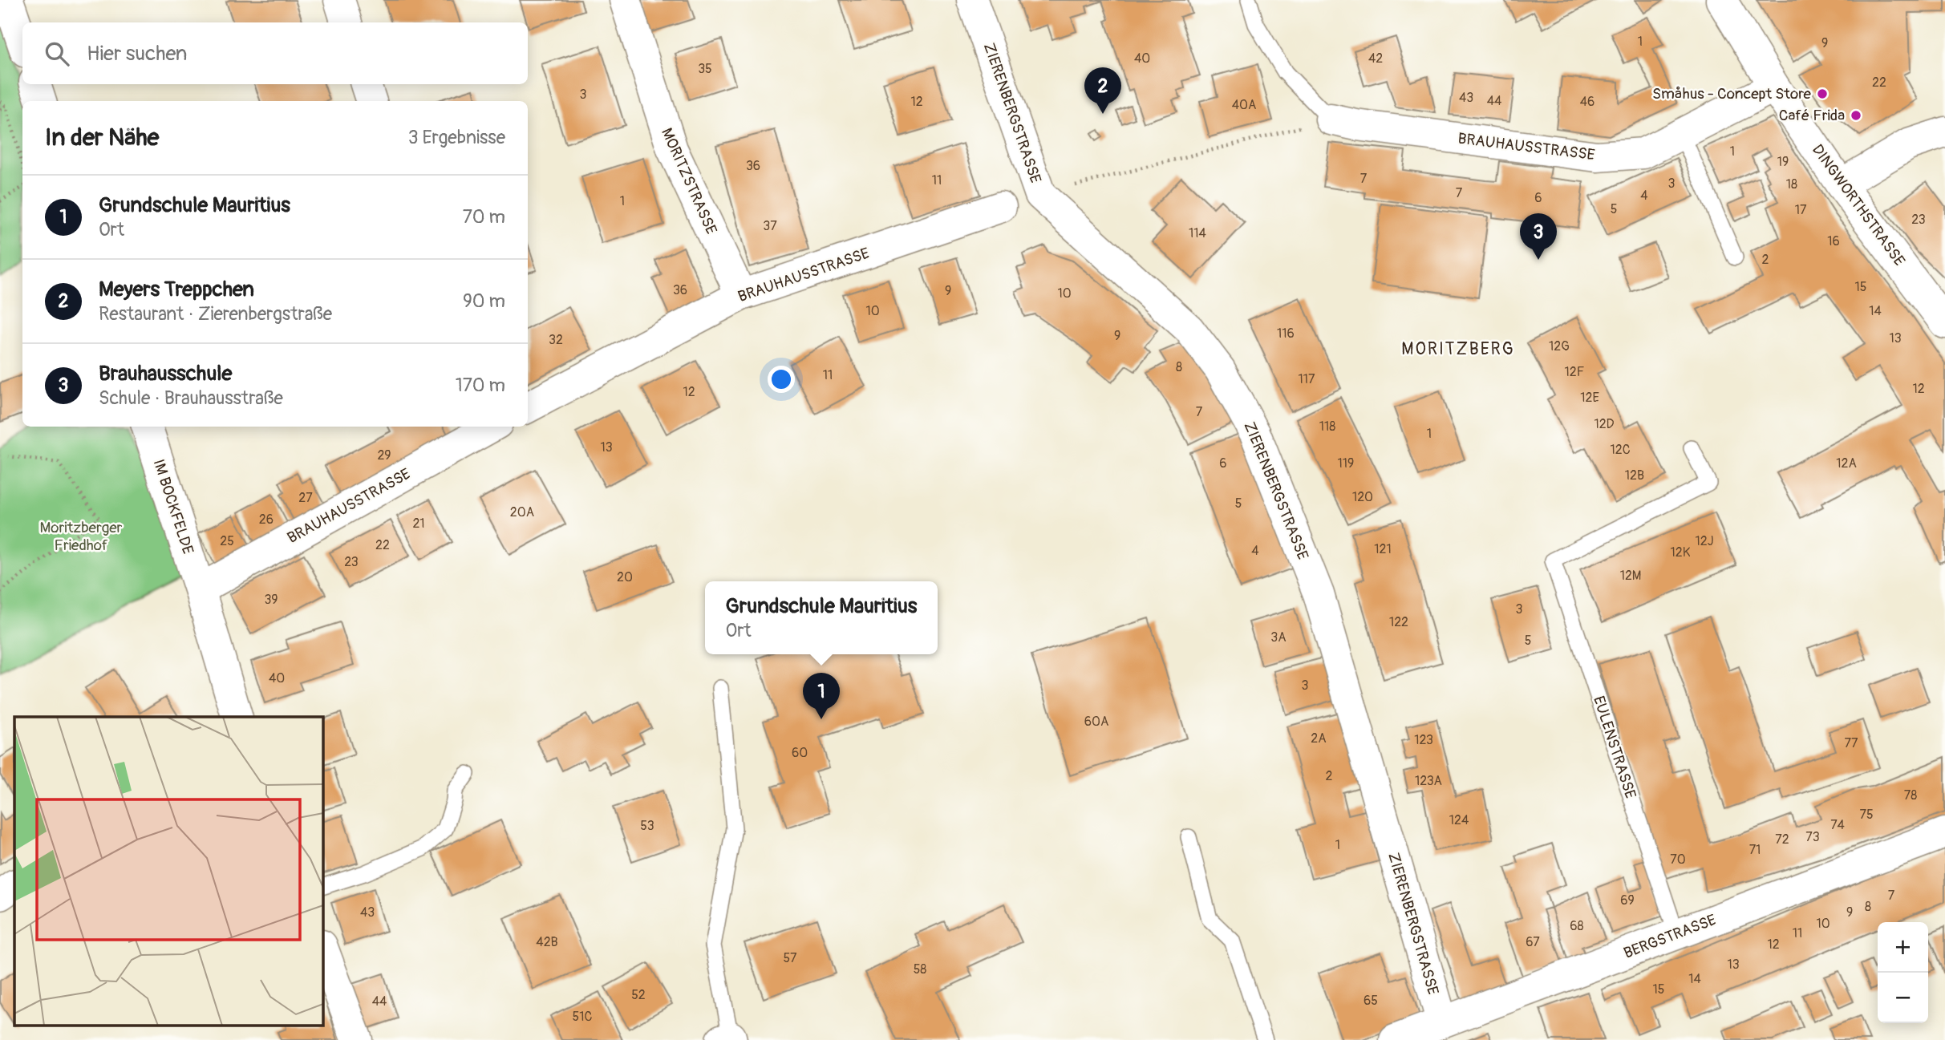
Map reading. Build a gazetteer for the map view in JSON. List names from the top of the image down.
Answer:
{
  "streets": {
    "street": [
      "ZIERENBERGSTRASSE",
      "BRAUHAUSSTRASSE",
      "MORITZSTRASSE",
      "DINGWORTHSTRASSE",
      "IM BOCKFELDE",
      "BERGSTRASSE"
    ],
    "lane": ["EULENSTRASSE"]
  },
  "crossings": [
    ["ZIERENBERGSTRASSE", "BERGSTRASSE"],
    ["BRAUHAUSSTRASSE", "MORITZSTRASSE"],
    ["BRAUHAUSSTRASSE", "DINGWORTHSTRASSE"],
    ["BRAUHAUSSTRASSE", "IM BOCKFELDE"],
    ["EULENSTRASSE", "BERGSTRASSE"]
  ],
  "districts": ["MORITZBERG"],
  "parks": ["Moritzberger Friedhof"],
  "places": ["Småhus - Concept Store", "Café Frida"],
  "house_numbers": [
    "1",
    "9",
    "40",
    "42",
    "35",
    "22",
    "3",
    "43",
    "44",
    "12",
    "46",
    "40A",
    "1",
    "19",
    "36",
    "7",
    "11",
    "3",
    "18",
    "7",
    "4",
    "6",
    "1",
    "5",
    "17",
    "23",
    "37",
    "114",
    "16",
    "2",
    "15",
    "36",
    "9",
    "10",
    "10",
    "14",
    "116",
    "9",
    "13",
    "32",
    "12G",
    "8",
    "12F",
    "11",
    "117",
    "12",
    "12",
    "12E",
    "7",
    "12D",
    "118",
    "1",
    "13",
    "12C",
    "29",
    "6",
    "119",
    "12A",
    "12B",
    "120",
    "27",
    "5",
    "20A",
    "26",
    "21",
    "25",
    "12J",
    "22",
    "121",
    "4",
    "12K",
    "23",
    "12M",
    "20",
    "39",
    "3",
    "122",
    "3A",
    "5",
    "40",
    "3",
    "60A",
    "2A",
    "123",
    "77",
    "60",
    "2",
    "123A",
    "78",
    "75",
    "124",
    "74",
    "53",
    "73",
    "72",
    "1",
    "71",
    "70",
    "7",
    "69",
    "8",
    "43",
    "9",
    "10",
    "68",
    "11",
    "42B",
    "67",
    "12",
    "57",
    "13",
    "58",
    "14",
    "15",
    "52",
    "65",
    "44",
    "51C"
  ],
  "page": {
    "search": "Hier suchen",
    "pins": ["2", "3", "1"],
    "heading": ["In der Nähe", "3 Ergebnisse"],
    "list": [
      {
        "mark": "1",
        "name": "Grundschule Mauritius",
        "note": "Ort",
        "value": "70 m"
      },
      {
        "mark": "2",
        "name": "Meyers Treppchen",
        "note": "Restaurant · Zierenbergstraße",
        "value": "90 m"
      },
      {
        "mark": "3",
        "name": "Brauhausschule",
        "note": "Schule · Brauhausstraße",
        "value": "170 m"
      }
    ],
    "popup": ["Grundschule Mauritius", "Ort"],
    "map_buttons": ["+", "−"]
  }
}
